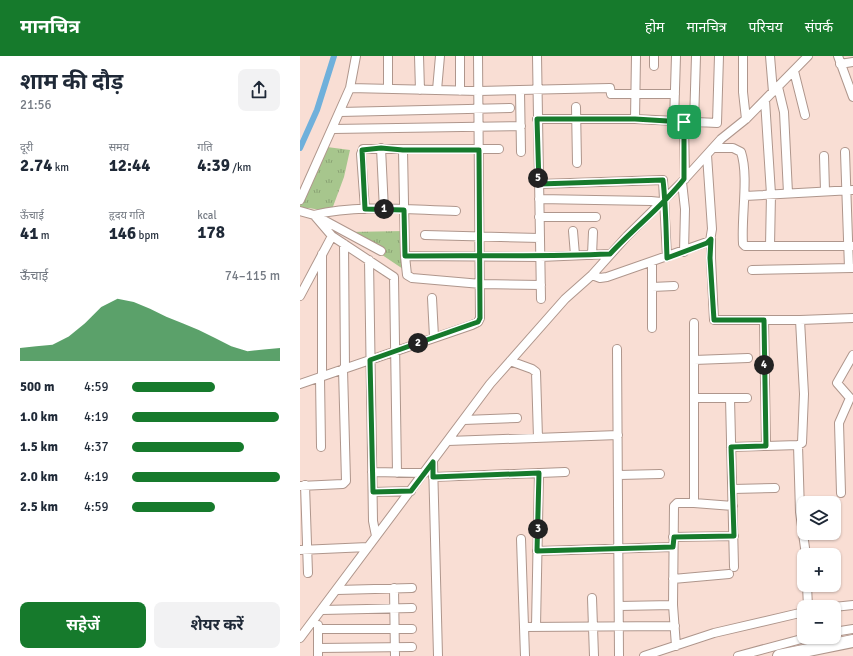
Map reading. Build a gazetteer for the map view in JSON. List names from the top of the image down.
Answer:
{
  "page": {
    "header": "मानचित्र",
    "nav": [
      "होम",
      "मानचित्र",
      "परिचय",
      "संपर्क"
    ],
    "heading": ["शाम की दौड़", "21:56"],
    "stats": [
      ["दूरी", "2.74 km"],
      ["समय", "12:44"],
      ["गति", "4:39 /km"],
      ["ऊँचाई", "41 m"],
      ["हृदय गति", "146 bpm"],
      ["kcal", "178"]
    ],
    "pins": [
      "5",
      "1",
      "2",
      "4",
      "3"
    ],
    "chart": ["ऊँचाई", "74–115 m"],
    "list": [
      {
        "name": "500 m",
        "note": "4:59"
      },
      {
        "name": "1.0 km",
        "note": "4:19"
      },
      {
        "name": "1.5 km",
        "note": "4:37"
      },
      {
        "name": "2.0 km",
        "note": "4:19"
      },
      {
        "name": "2.5 km",
        "note": "4:59"
      }
    ],
    "map_buttons": ["+", "−"],
    "buttons": ["सहेजें", "शेयर करें"]
  }
}
